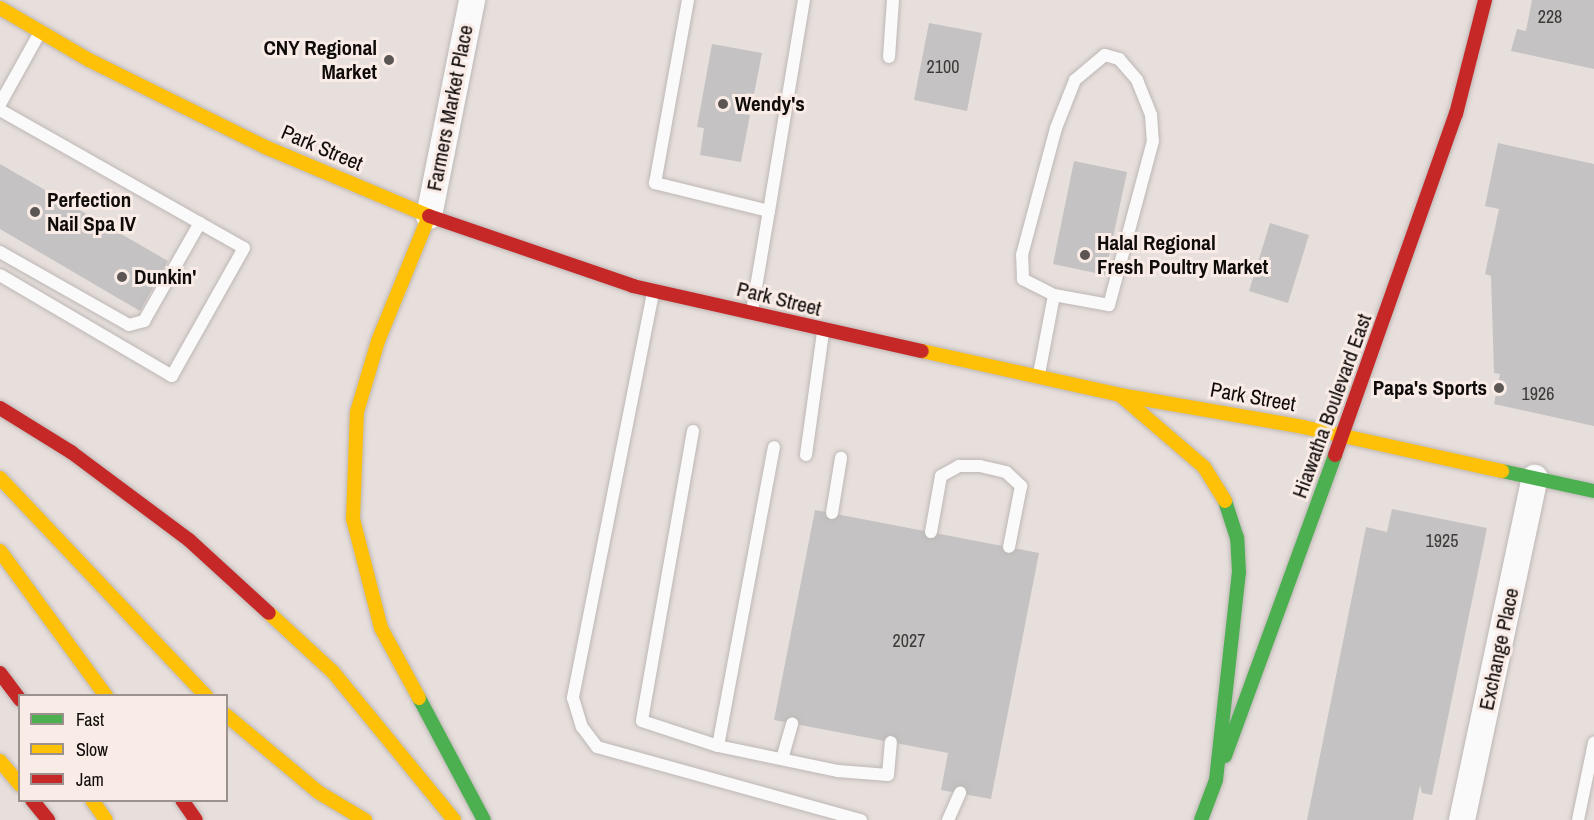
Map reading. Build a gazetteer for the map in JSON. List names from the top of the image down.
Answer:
{
  "streets": {
    "main road": ["Park Street", "Hiawatha Boulevard East"],
    "street": ["Farmers Market Place", "Exchange Place"]
  },
  "crossings": [
    ["Farmers Market Place", "Park Street"],
    ["Park Street", "Hiawatha Boulevard East"],
    ["Park Street", "Exchange Place"]
  ],
  "places": [
    "CNY Regional Market",
    "Wendy's",
    "Perfection Nail Spa IV",
    "Halal Regional Fresh Poultry Market",
    "Dunkin'",
    "Papa's Sports"
  ],
  "house_numbers": [
    "228",
    "2100",
    "1926",
    "1925",
    "2027"
  ],
  "legend": ["Fast", "Slow", "Jam"]
}
